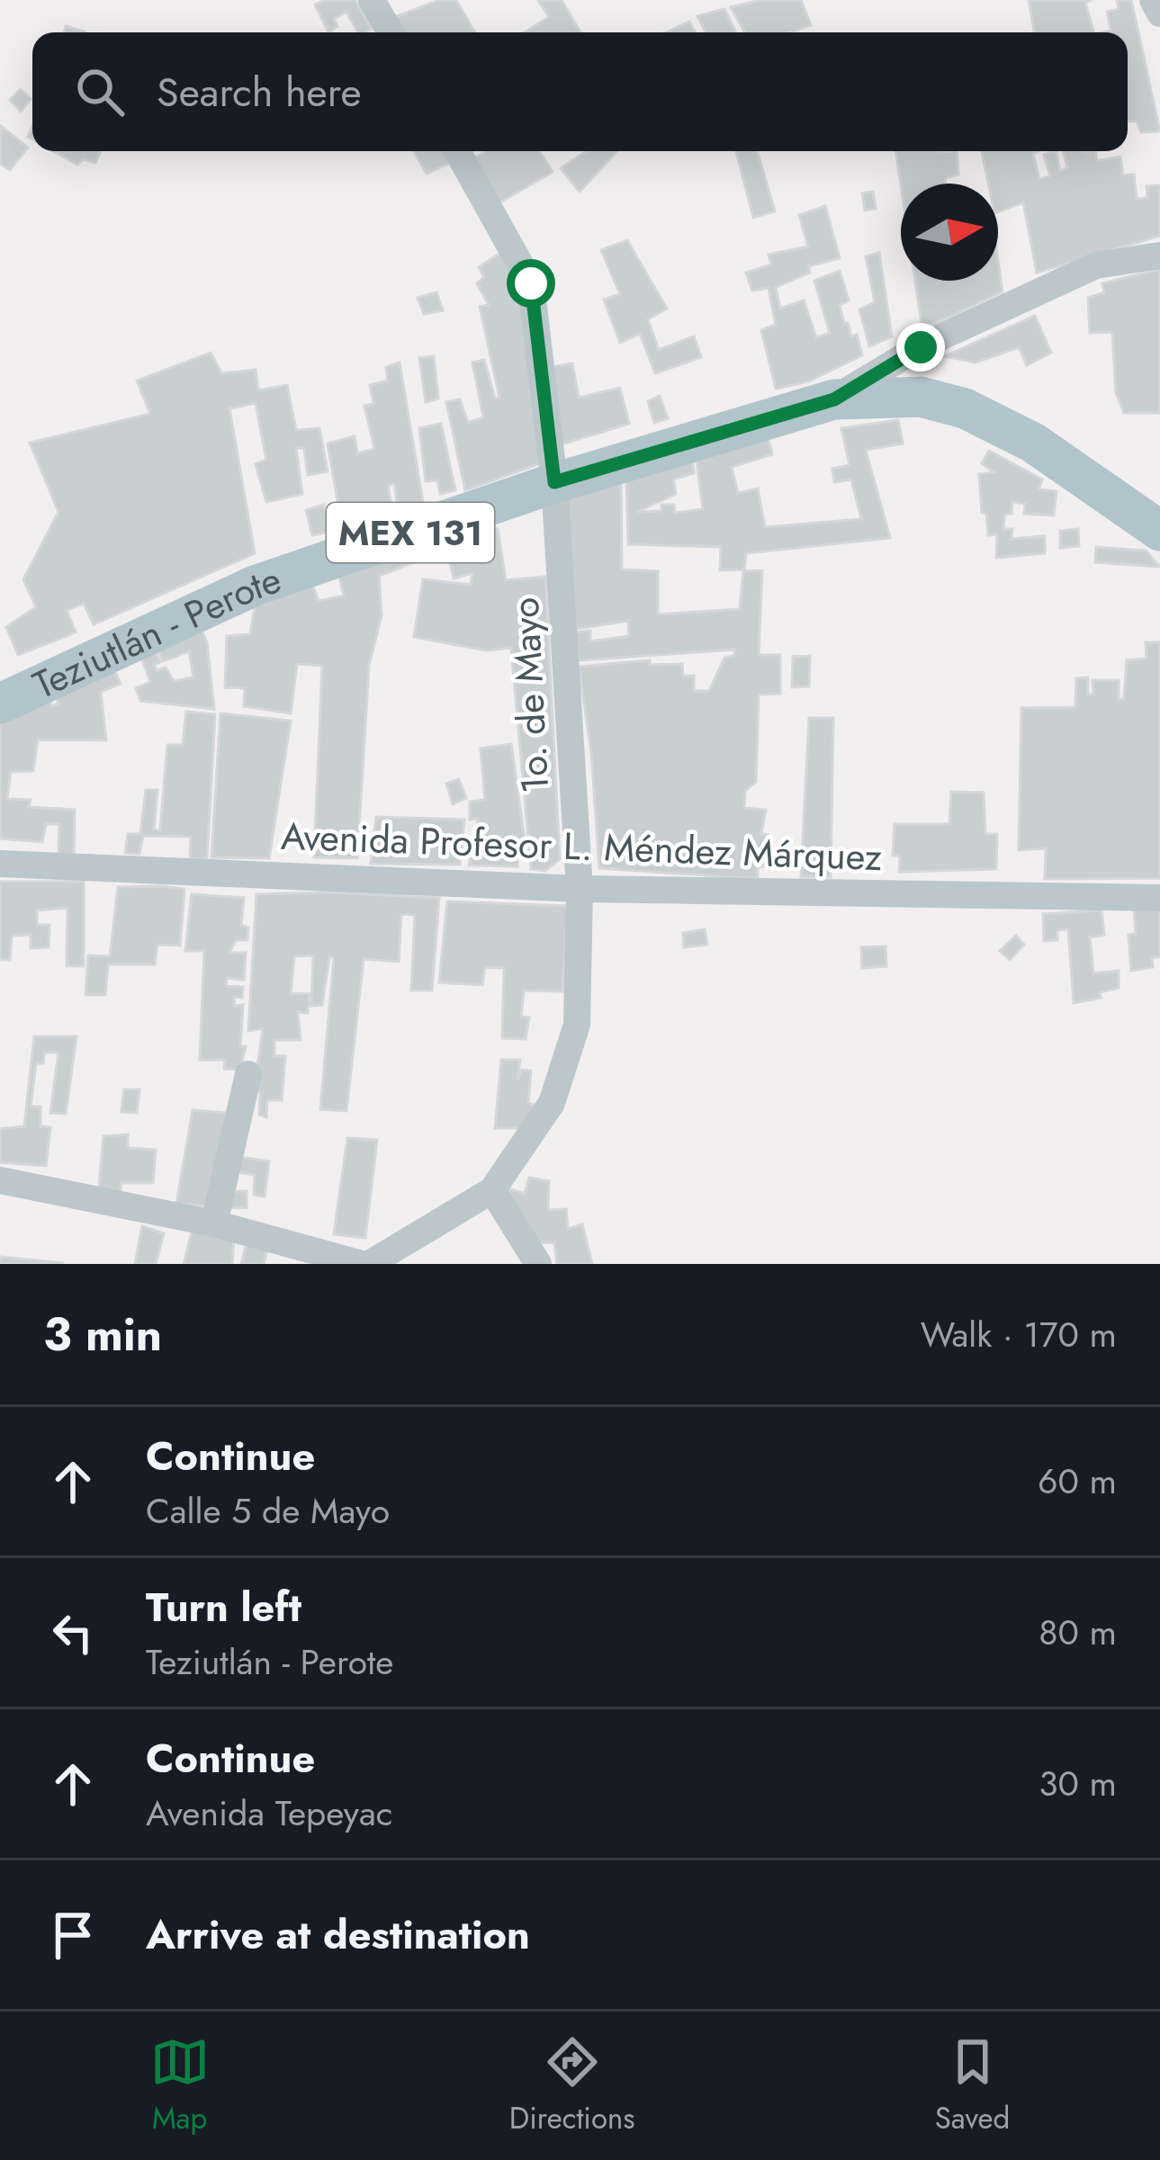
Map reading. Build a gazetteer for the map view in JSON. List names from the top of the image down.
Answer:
{
  "streets": {
    "main road": ["MEX 131", "Teziutlán - Perote"],
    "street": ["1o. de Mayo", "Avenida Profesor L. Méndez Márquez"]
  },
  "crossings": [
    ["Teziutlán - Perote", "1o. de Mayo"],
    ["1o. de Mayo", "Avenida Profesor L. Méndez Márquez"]
  ],
  "north": "right",
  "page": {
    "search": "Search here",
    "heading": ["3 min", "Walk · 170 m"],
    "list": [
      ["Continue", "Calle 5 de Mayo", "60 m"],
      ["Turn left", "Teziutlán - Perote", "80 m"],
      ["Continue", "Avenida Tepeyac", "30 m"],
      "Arrive at destination"
    ],
    "nav": ["Map", "Directions", "Saved"]
  }
}
